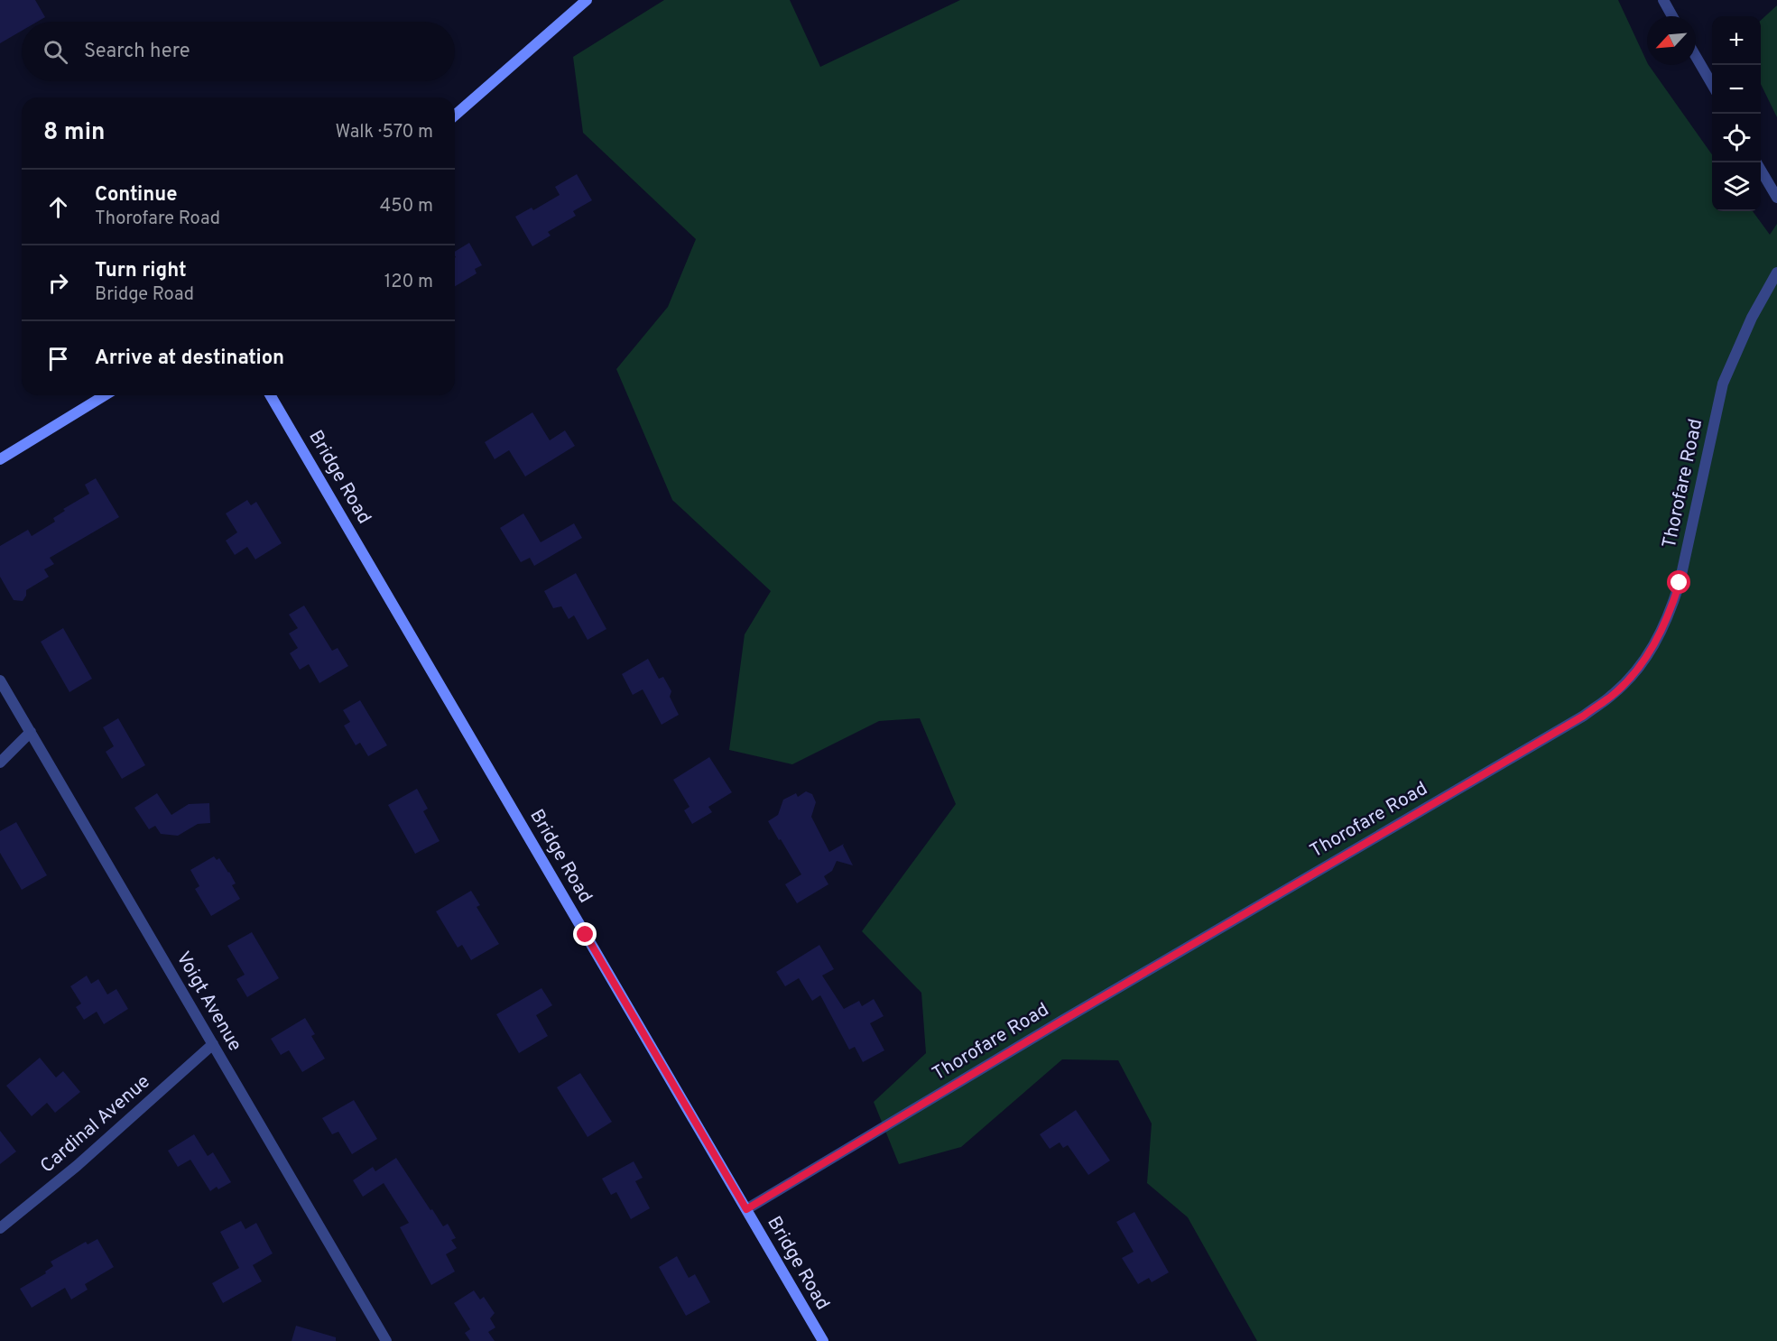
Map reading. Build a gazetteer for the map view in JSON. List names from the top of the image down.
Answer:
{
  "streets": {
    "main road": ["Bridge Road"],
    "street": ["Thorofare Road", "Voigt Avenue", "Cardinal Avenue"]
  },
  "crossings": [
    ["Bridge Road", "Thorofare Road"],
    ["Voigt Avenue", "Cardinal Avenue"]
  ],
  "north": "bottom left",
  "page": {
    "map_buttons": ["+", "−"],
    "search": "Search here",
    "heading": ["8 min", "Walk · 570 m"],
    "list": [
      ["Continue", "Thorofare Road", "450 m"],
      ["Turn right", "Bridge Road", "120 m"],
      "Arrive at destination"
    ]
  }
}
